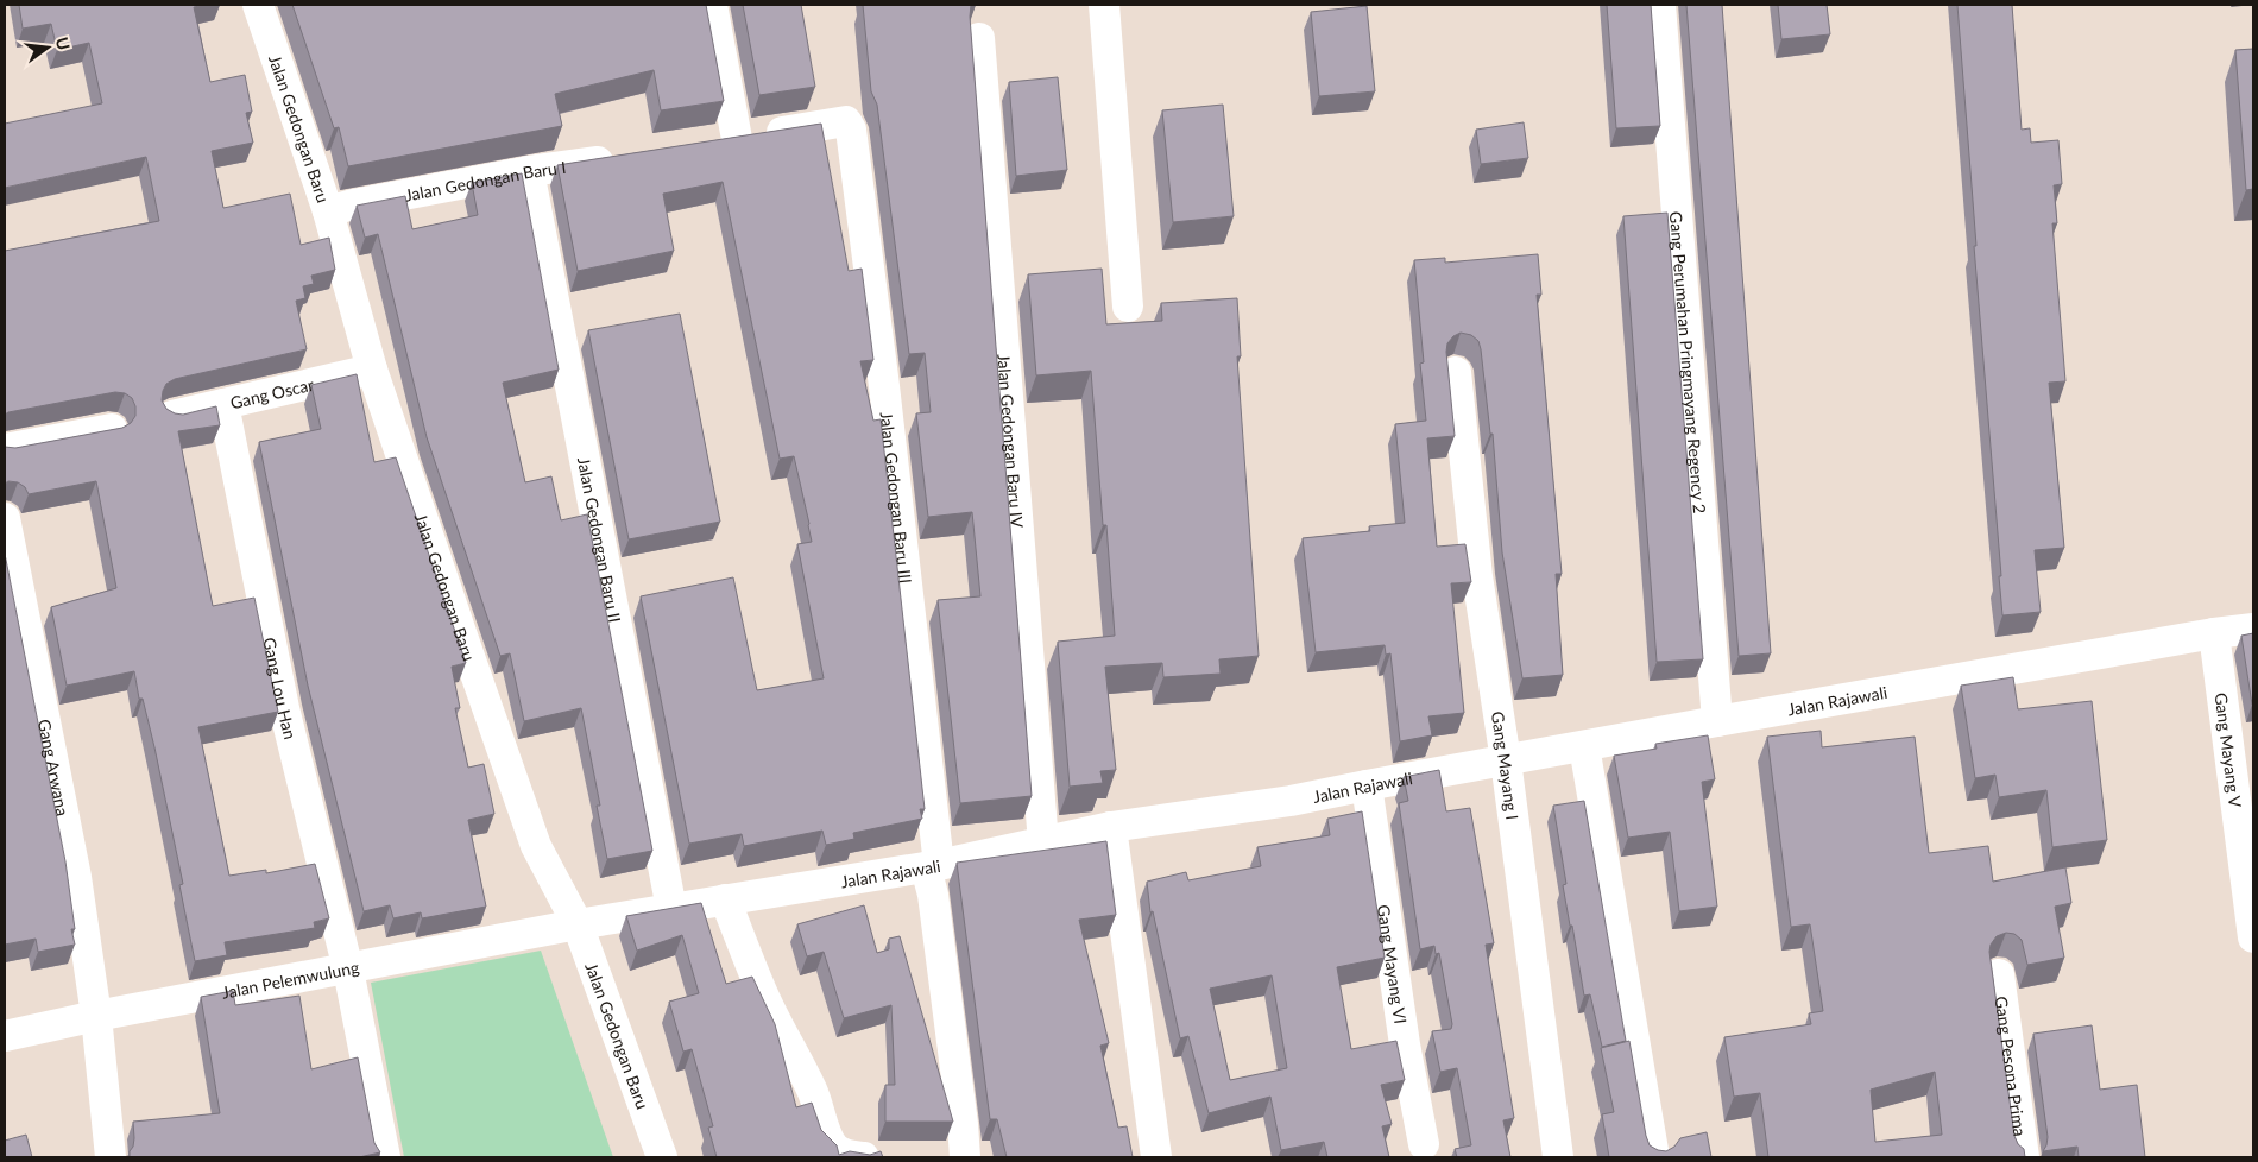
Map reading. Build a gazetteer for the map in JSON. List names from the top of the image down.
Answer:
{
  "streets": {
    "street": [
      "Jalan Gedongan Baru",
      "Jalan Gedongan Baru I",
      "Gang Perumahan Pringmayang Regency 2",
      "Gang Oscar",
      "Jalan Gedongan Baru IV",
      "Jalan Gedongan Baru III",
      "Jalan Gedongan Baru II",
      "Gang Lou Han",
      "Jalan Rajawali",
      "Gang Mayang V",
      "Gang Mayang I",
      "Gang Arwana",
      "Gang Mayang VI",
      "Jalan Pelemwulung",
      "Gang Pesona Prima"
    ]
  },
  "crossings": [
    ["Jalan Gedongan Baru", "Jalan Gedongan Baru I"],
    ["Jalan Gedongan Baru", "Gang Oscar"],
    ["Jalan Gedongan Baru", "Jalan Rajawali"],
    ["Jalan Gedongan Baru", "Jalan Pelemwulung"],
    ["Jalan Gedongan Baru I", "Jalan Gedongan Baru II"],
    ["Gang Perumahan Pringmayang Regency 2", "Jalan Rajawali"],
    ["Gang Oscar", "Gang Lou Han"],
    ["Jalan Gedongan Baru IV", "Jalan Rajawali"],
    ["Jalan Gedongan Baru III", "Jalan Rajawali"],
    ["Jalan Gedongan Baru II", "Jalan Rajawali"],
    ["Gang Lou Han", "Jalan Pelemwulung"],
    ["Jalan Rajawali", "Gang Mayang V"],
    ["Jalan Rajawali", "Gang Mayang I"],
    ["Jalan Rajawali", "Gang Mayang VI"],
    ["Jalan Rajawali", "Jalan Pelemwulung"],
    ["Gang Arwana", "Jalan Pelemwulung"]
  ],
  "north": "right"
}
